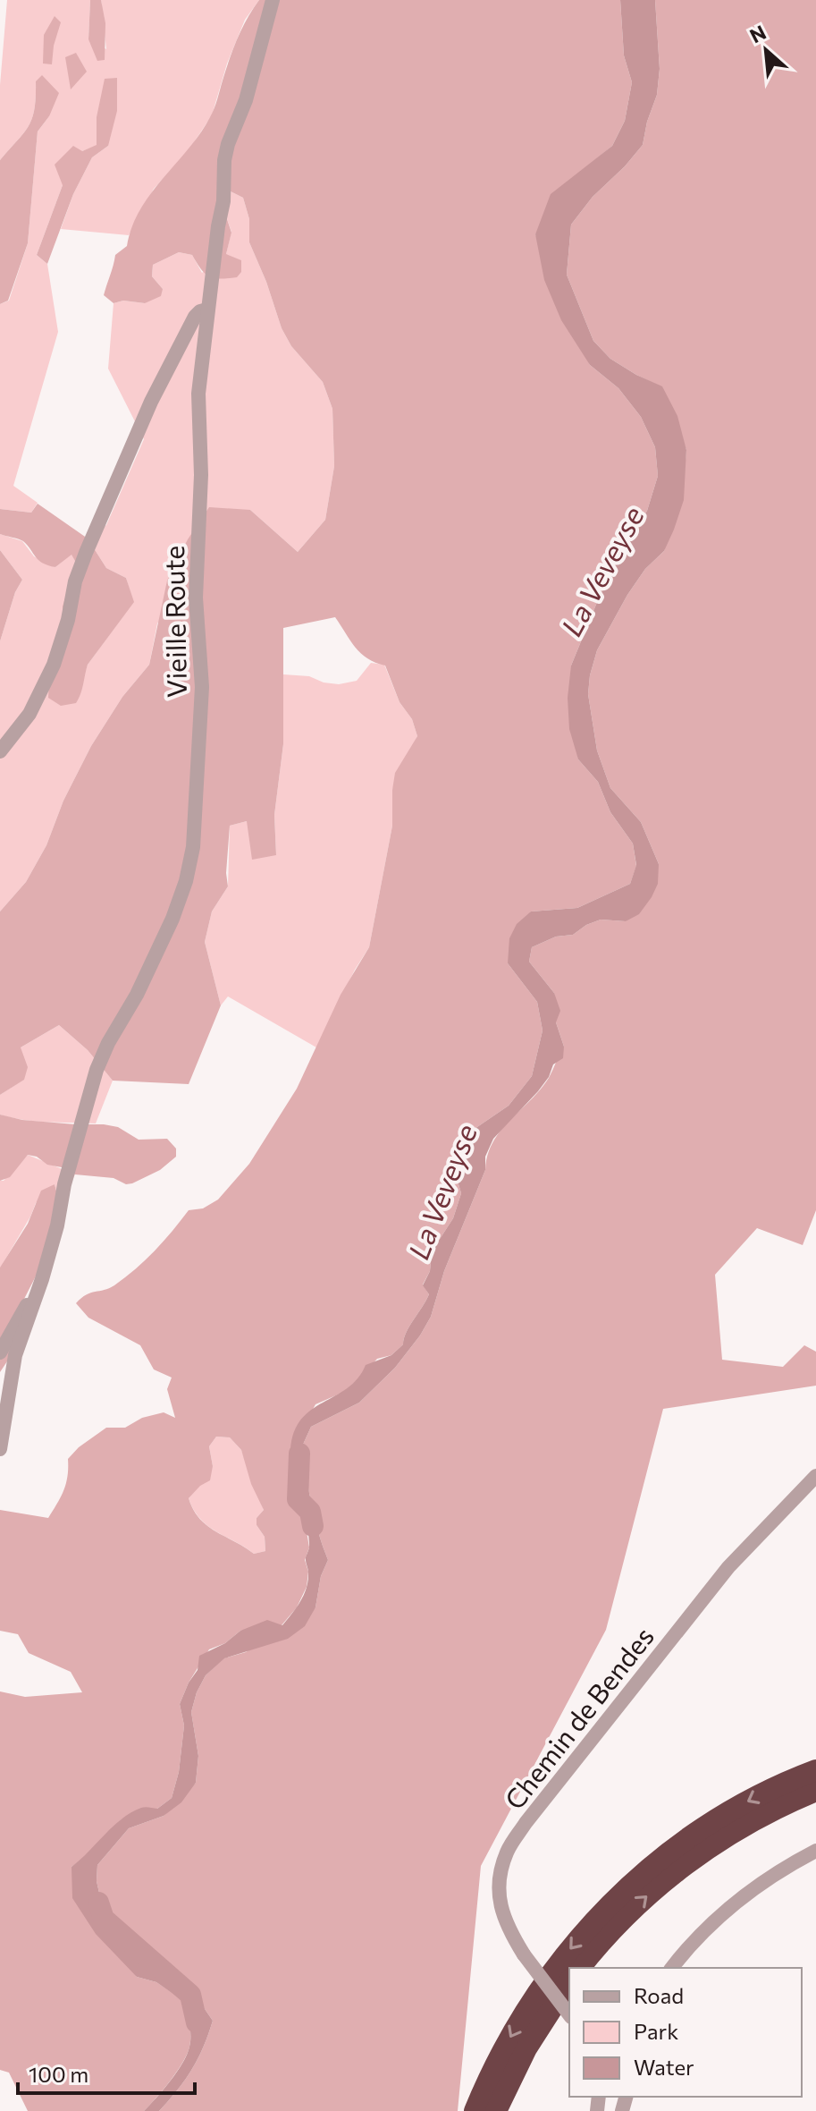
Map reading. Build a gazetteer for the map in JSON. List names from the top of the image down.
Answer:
{
  "streets": {
    "street": ["Vieille Route", "Chemin de Bendes"]
  },
  "water": ["La Veveyse"],
  "legend": ["Road", "Park", "Water"],
  "scale_bar": "100 m",
  "north": "top left"
}
